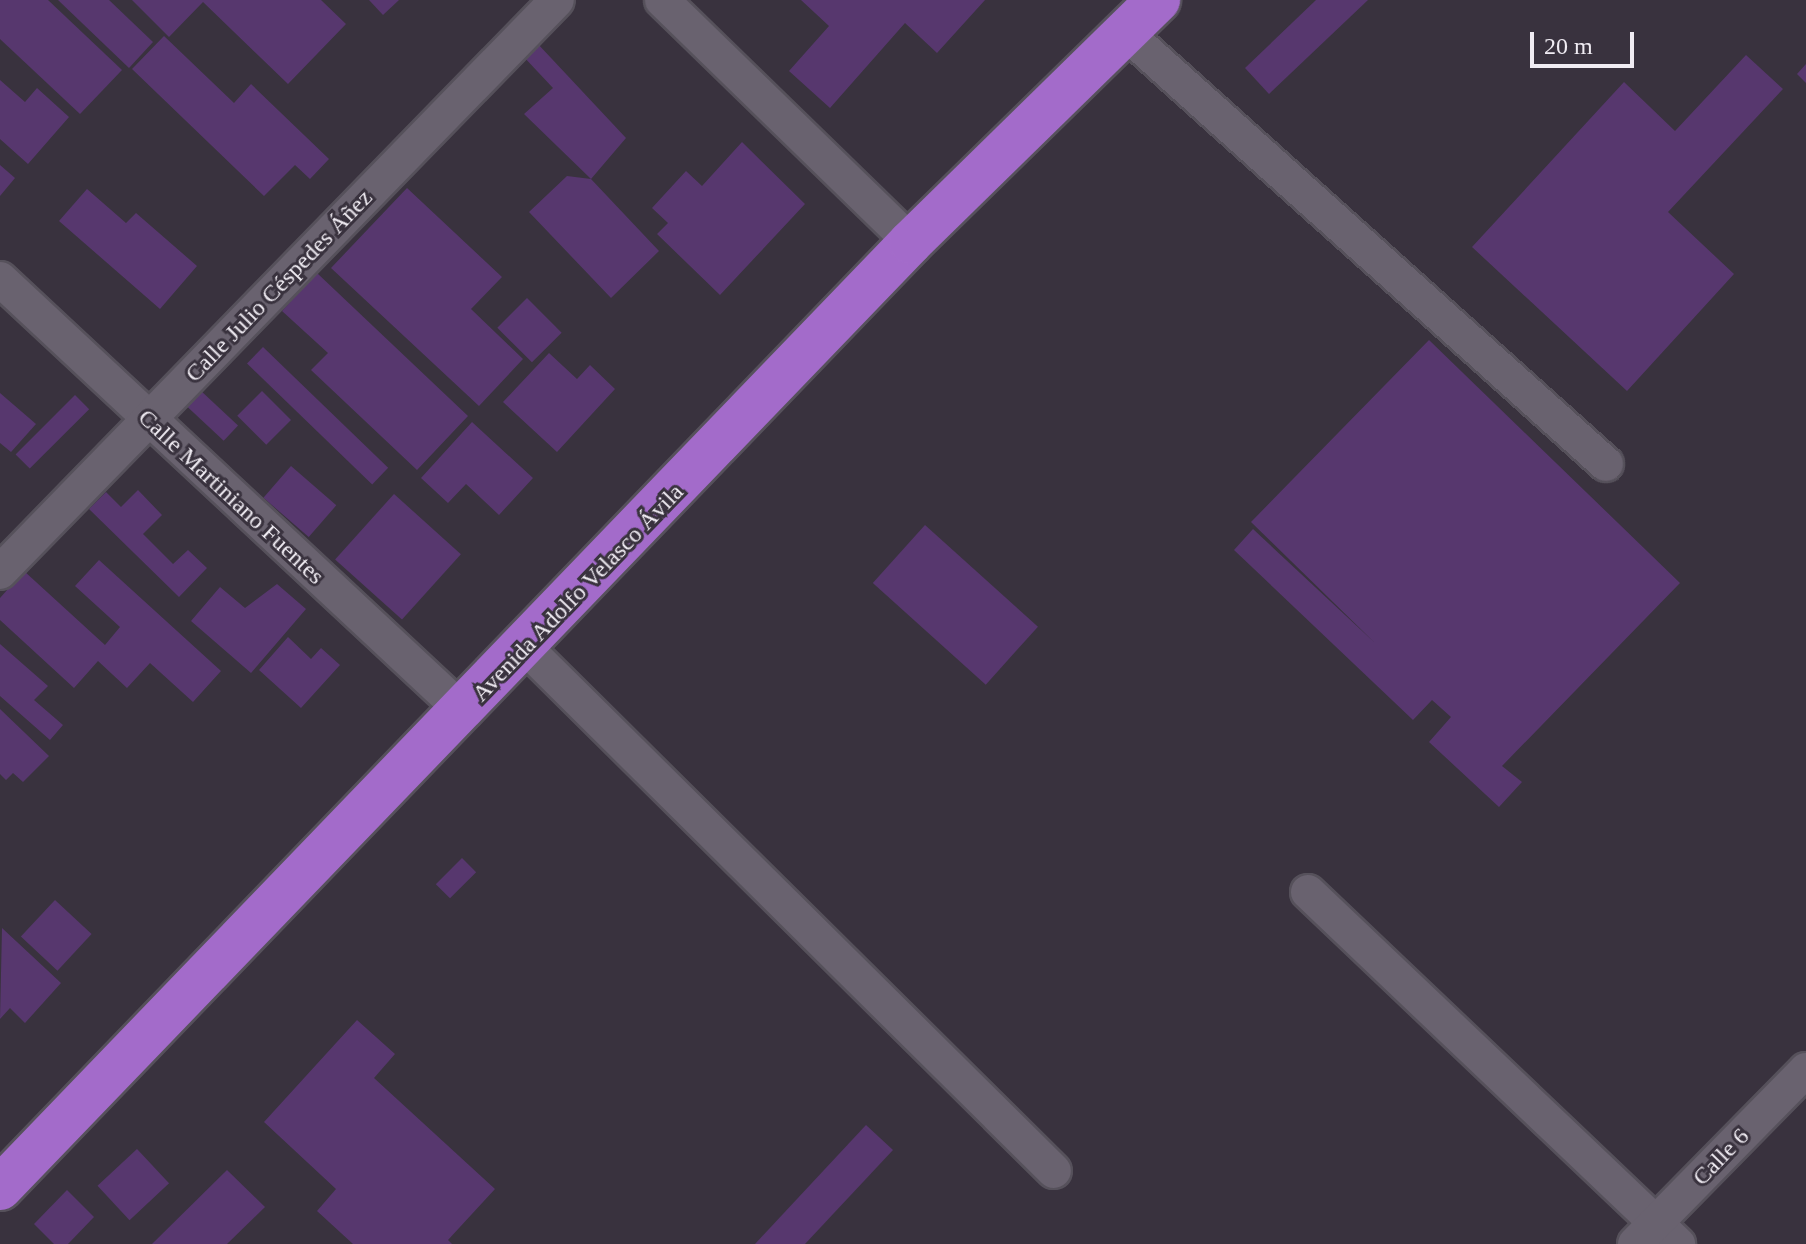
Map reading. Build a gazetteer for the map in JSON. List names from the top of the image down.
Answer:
{
  "streets": {
    "highway": ["Avenida Adolfo Velasco Ávila"],
    "street": ["Calle Julio Céspedes Áñez", "Calle Martiniano Fuentes", "Calle 6"]
  },
  "crossings": [
    ["Calle Julio Céspedes Áñez", "Calle Martiniano Fuentes"],
    ["Calle Martiniano Fuentes", "Avenida Adolfo Velasco Ávila"]
  ],
  "scale_bar": "20 m"
}
